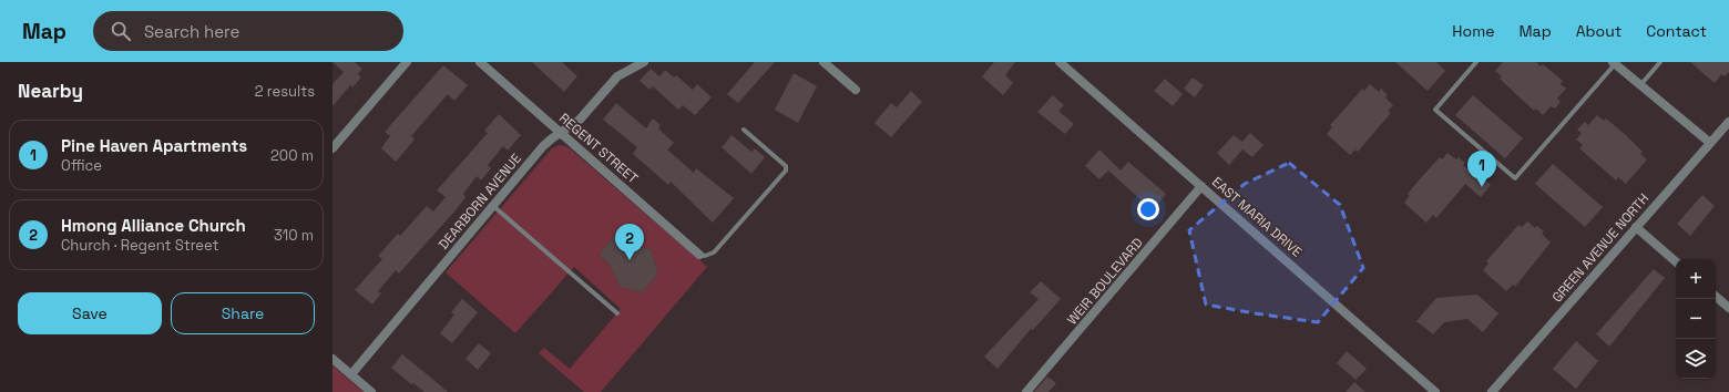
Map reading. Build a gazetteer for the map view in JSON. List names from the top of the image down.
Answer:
{
  "streets": {
    "street": [
      "REGENT STREET",
      "DEARBORN AVENUE",
      "EAST MARIA DRIVE",
      "GREEN AVENUE NORTH",
      "WEIR BOULEVARD"
    ]
  },
  "crossings": [
    ["REGENT STREET", "DEARBORN AVENUE"],
    ["EAST MARIA DRIVE", "WEIR BOULEVARD"]
  ],
  "page": {
    "header": "Map",
    "search": "Search here",
    "nav": [
      "Home",
      "Map",
      "About",
      "Contact"
    ],
    "heading": ["Nearby", "2 results"],
    "list": [
      {
        "mark": "1",
        "name": "Pine Haven Apartments",
        "note": "Office",
        "value": "200 m"
      },
      {
        "mark": "2",
        "name": "Hmong Alliance Church",
        "note": "Church · Regent Street",
        "value": "310 m"
      }
    ],
    "pins": ["1", "2"],
    "map_buttons": ["+", "−"],
    "buttons": ["Save", "Share"]
  }
}
